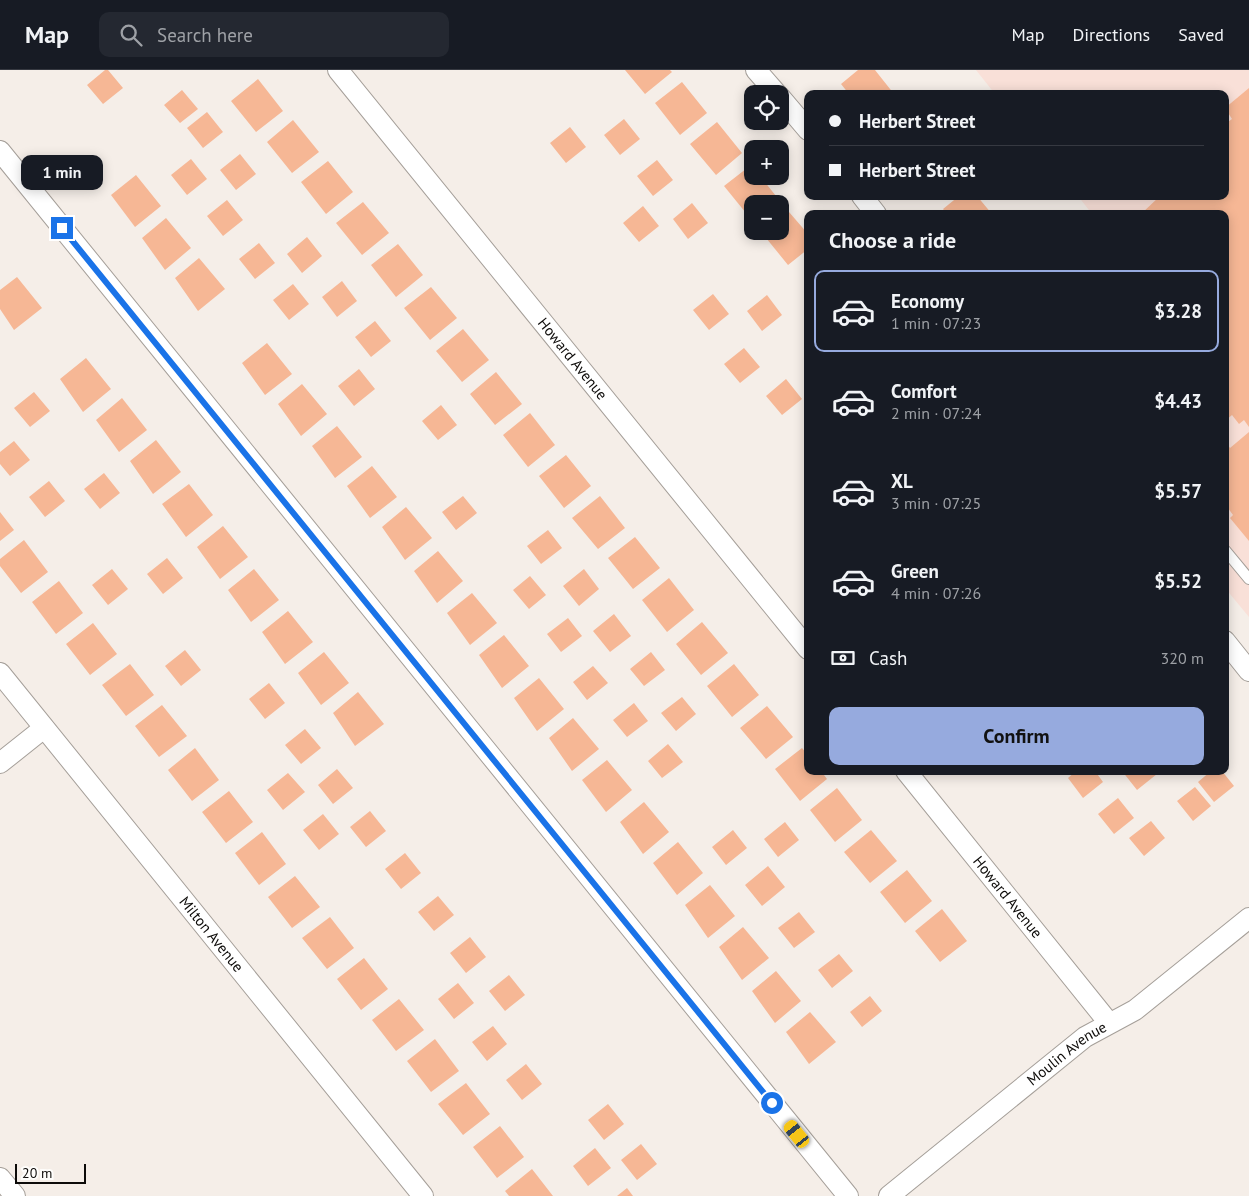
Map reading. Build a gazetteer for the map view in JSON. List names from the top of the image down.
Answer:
{
  "streets": {
    "street": ["Howard Avenue", "Milton Avenue", "Moulin Avenue"]
  },
  "crossings": [
    ["Howard Avenue", "Moulin Avenue"]
  ],
  "scale_bar": "20 m",
  "page": {
    "header": "Map",
    "search": "Search here",
    "nav": ["Map", "Directions", "Saved"],
    "map_buttons": ["+", "−"],
    "banner": ["Herbert Street", "Herbert Street"],
    "bubble": "1 min",
    "heading": "Choose a ride",
    "list": [
      {
        "name": "Economy",
        "note": "1 min · 07:23",
        "value": "$3.28"
      },
      {
        "name": "Comfort",
        "note": "2 min · 07:24",
        "value": "$4.43"
      },
      {
        "name": "XL",
        "note": "3 min · 07:25",
        "value": "$5.57"
      },
      {
        "name": "Green",
        "note": "4 min · 07:26",
        "value": "$5.52"
      }
    ],
    "pay": ["Cash", "320 m"],
    "buttons": "Confirm",
    "scale": "20 m"
  }
}
